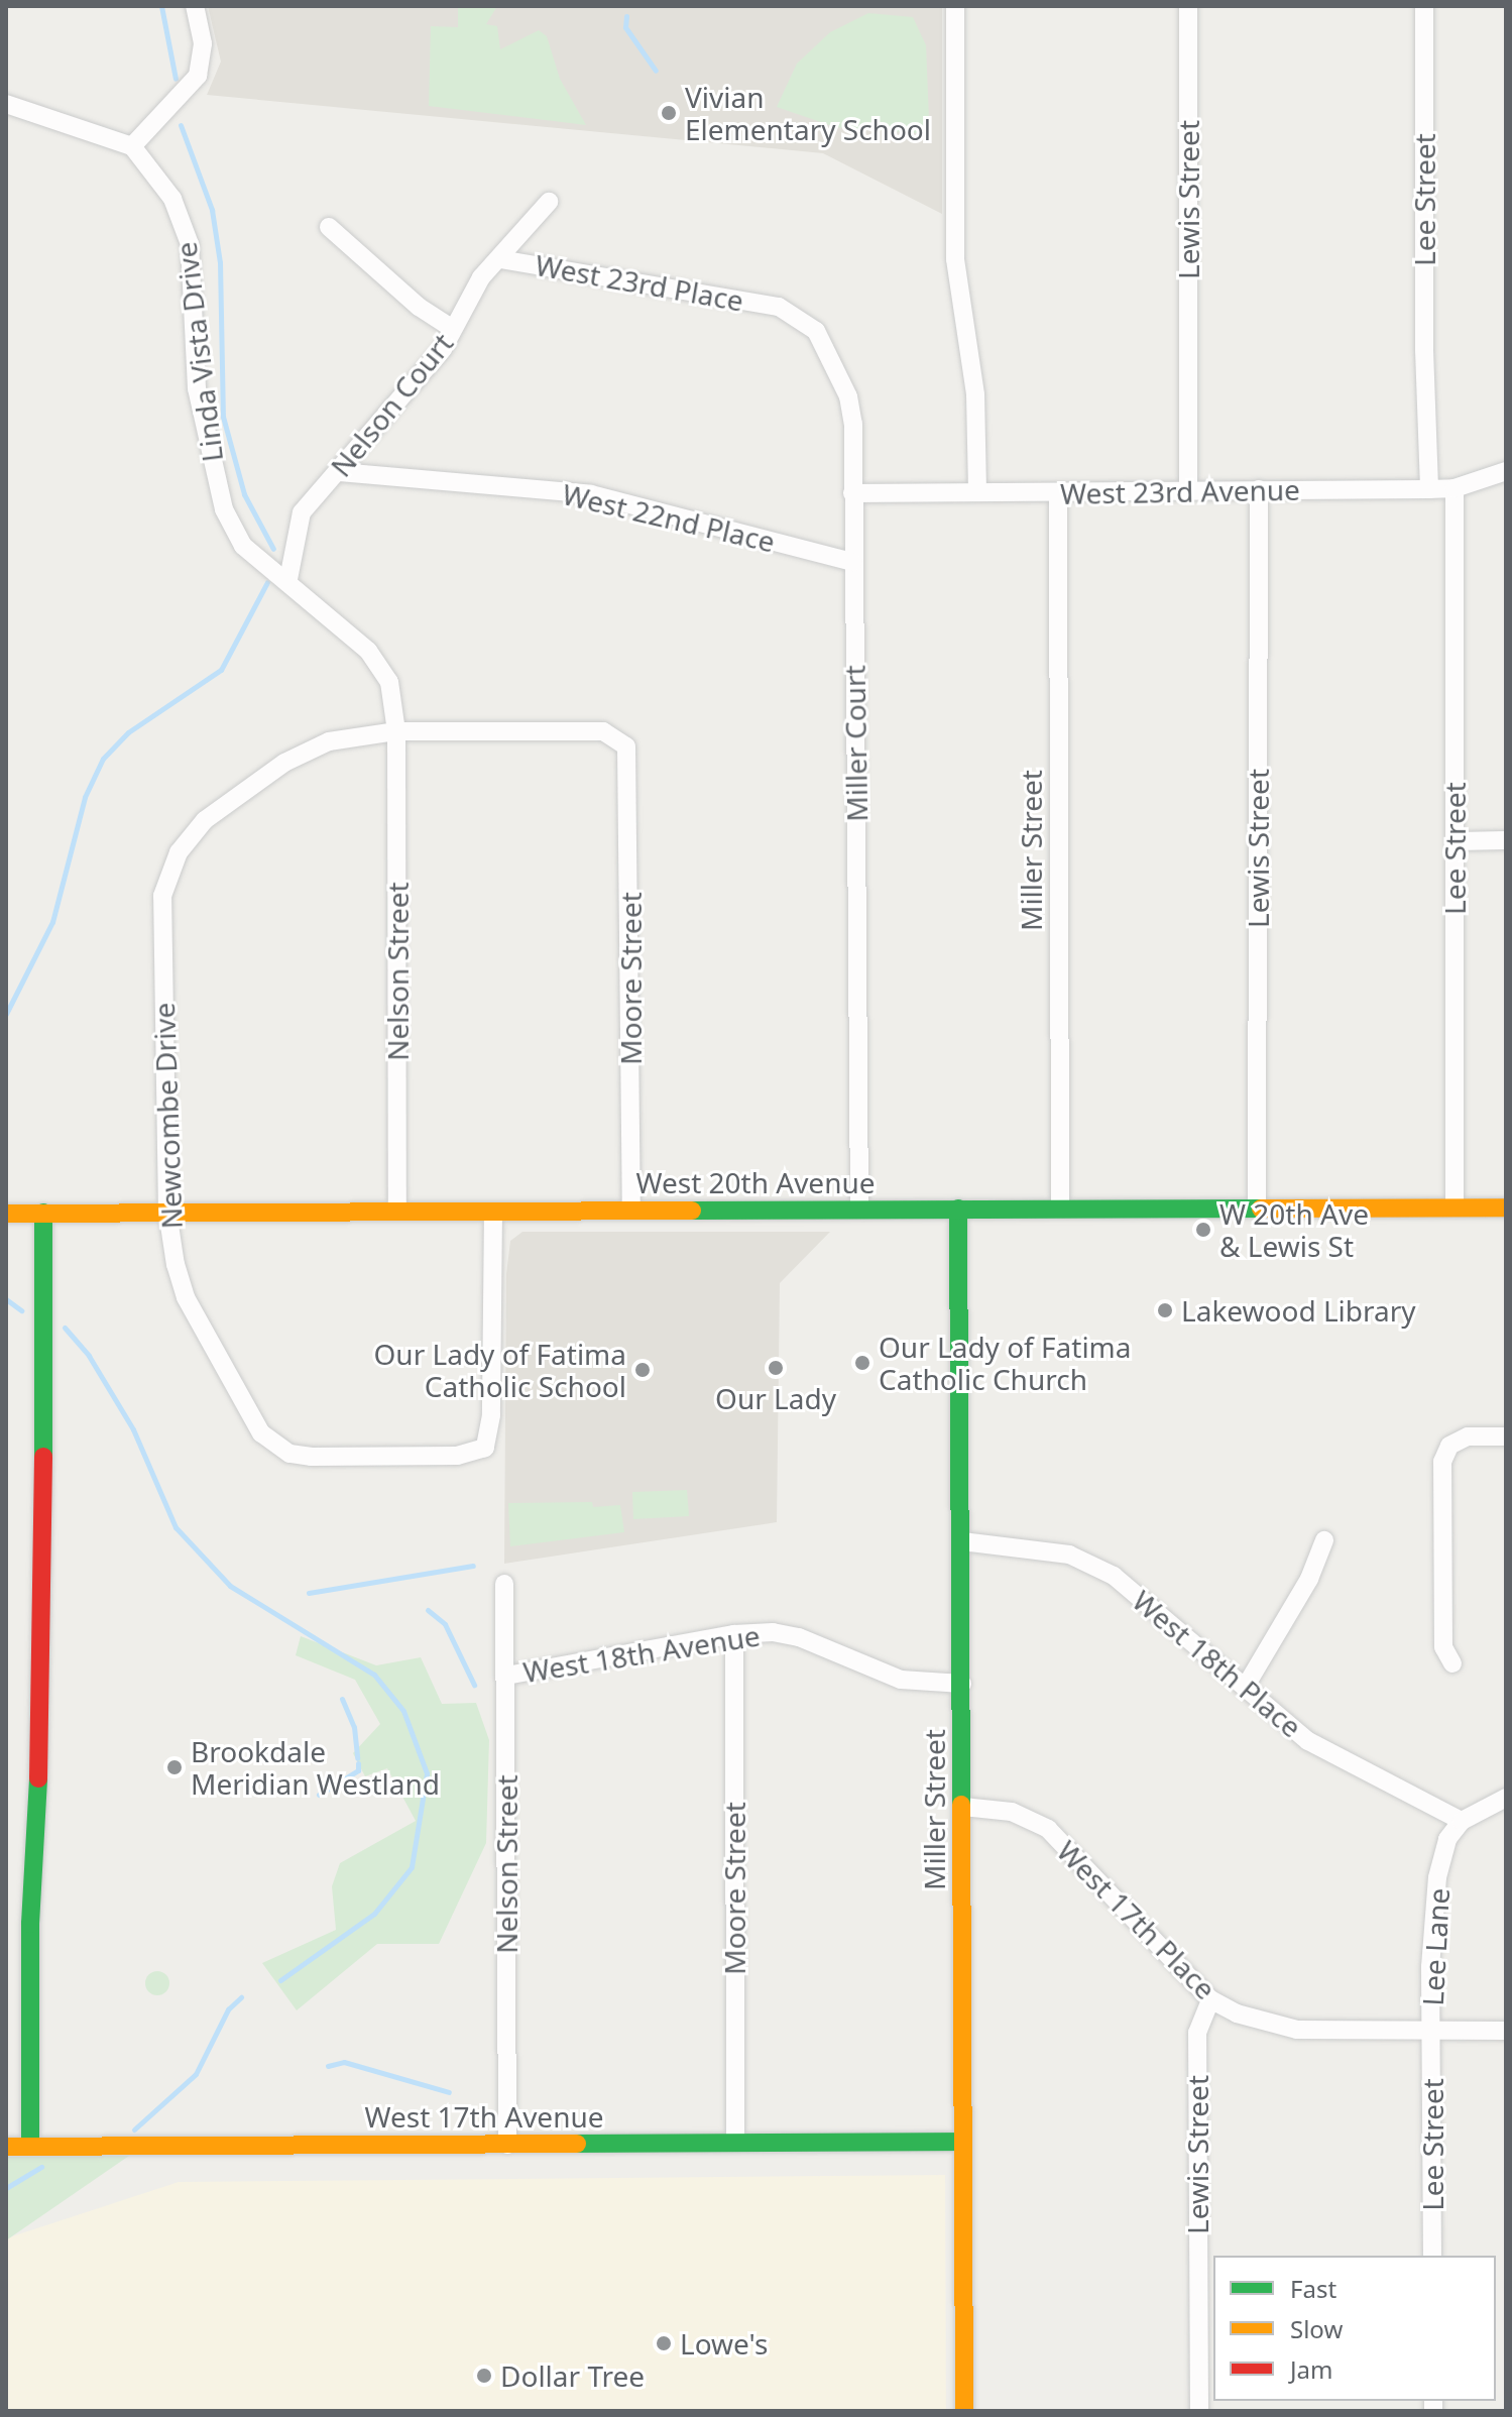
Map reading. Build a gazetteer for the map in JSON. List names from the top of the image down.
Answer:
{
  "streets": {
    "street": [
      "Lewis Street",
      "Lee Street",
      "West 23rd Place",
      "Linda Vista Drive",
      "Nelson Court",
      "West 23rd Avenue",
      "West 22nd Place",
      "Miller Court",
      "Miller Street",
      "Nelson Street",
      "Moore Street",
      "Newcombe Drive",
      "West 20th Avenue",
      "West 18th Avenue",
      "West 18th Place",
      "West 17th Place",
      "Lee Lane",
      "West 17th Avenue"
    ]
  },
  "crossings": [
    ["Lewis Street", "West 23rd Avenue"],
    ["Lewis Street", "West 20th Avenue"],
    ["Lewis Street", "West 17th Place"],
    ["Lee Street", "West 23rd Avenue"],
    ["Lee Street", "West 20th Avenue"],
    ["Lee Street", "West 17th Place"],
    ["Lee Street", "Lee Lane"],
    ["West 23rd Place", "Nelson Court"],
    ["West 23rd Place", "Miller Court"],
    ["Linda Vista Drive", "Nelson Court"],
    ["Linda Vista Drive", "Nelson Street"],
    ["Linda Vista Drive", "Newcombe Drive"],
    ["Nelson Court", "West 22nd Place"],
    ["West 23rd Avenue", "Miller Court"],
    ["West 23rd Avenue", "Miller Street"],
    ["West 22nd Place", "Miller Court"],
    ["Miller Court", "West 20th Avenue"],
    ["Miller Street", "West 20th Avenue"],
    ["Miller Street", "West 18th Avenue"],
    ["Miller Street", "West 18th Place"],
    ["Miller Street", "West 17th Place"],
    ["Miller Street", "West 17th Avenue"],
    ["Nelson Street", "Newcombe Drive"],
    ["Nelson Street", "West 20th Avenue"],
    ["Nelson Street", "West 18th Avenue"],
    ["Nelson Street", "West 17th Avenue"],
    ["Moore Street", "Newcombe Drive"],
    ["Moore Street", "West 20th Avenue"],
    ["Moore Street", "West 18th Avenue"],
    ["Moore Street", "West 17th Avenue"],
    ["Newcombe Drive", "West 20th Avenue"],
    ["West 18th Place", "Lee Lane"],
    ["West 17th Place", "Lee Lane"]
  ],
  "places": [
    "Vivian Elementary School",
    "W 20th Ave & Lewis St",
    "Lakewood Library",
    "Our Lady of Fatima Catholic Church",
    "Our Lady",
    "Our Lady of Fatima Catholic School",
    "Brookdale Meridian Westland",
    "Lowe's",
    "Dollar Tree"
  ],
  "legend": ["Fast", "Slow", "Jam"]
}
